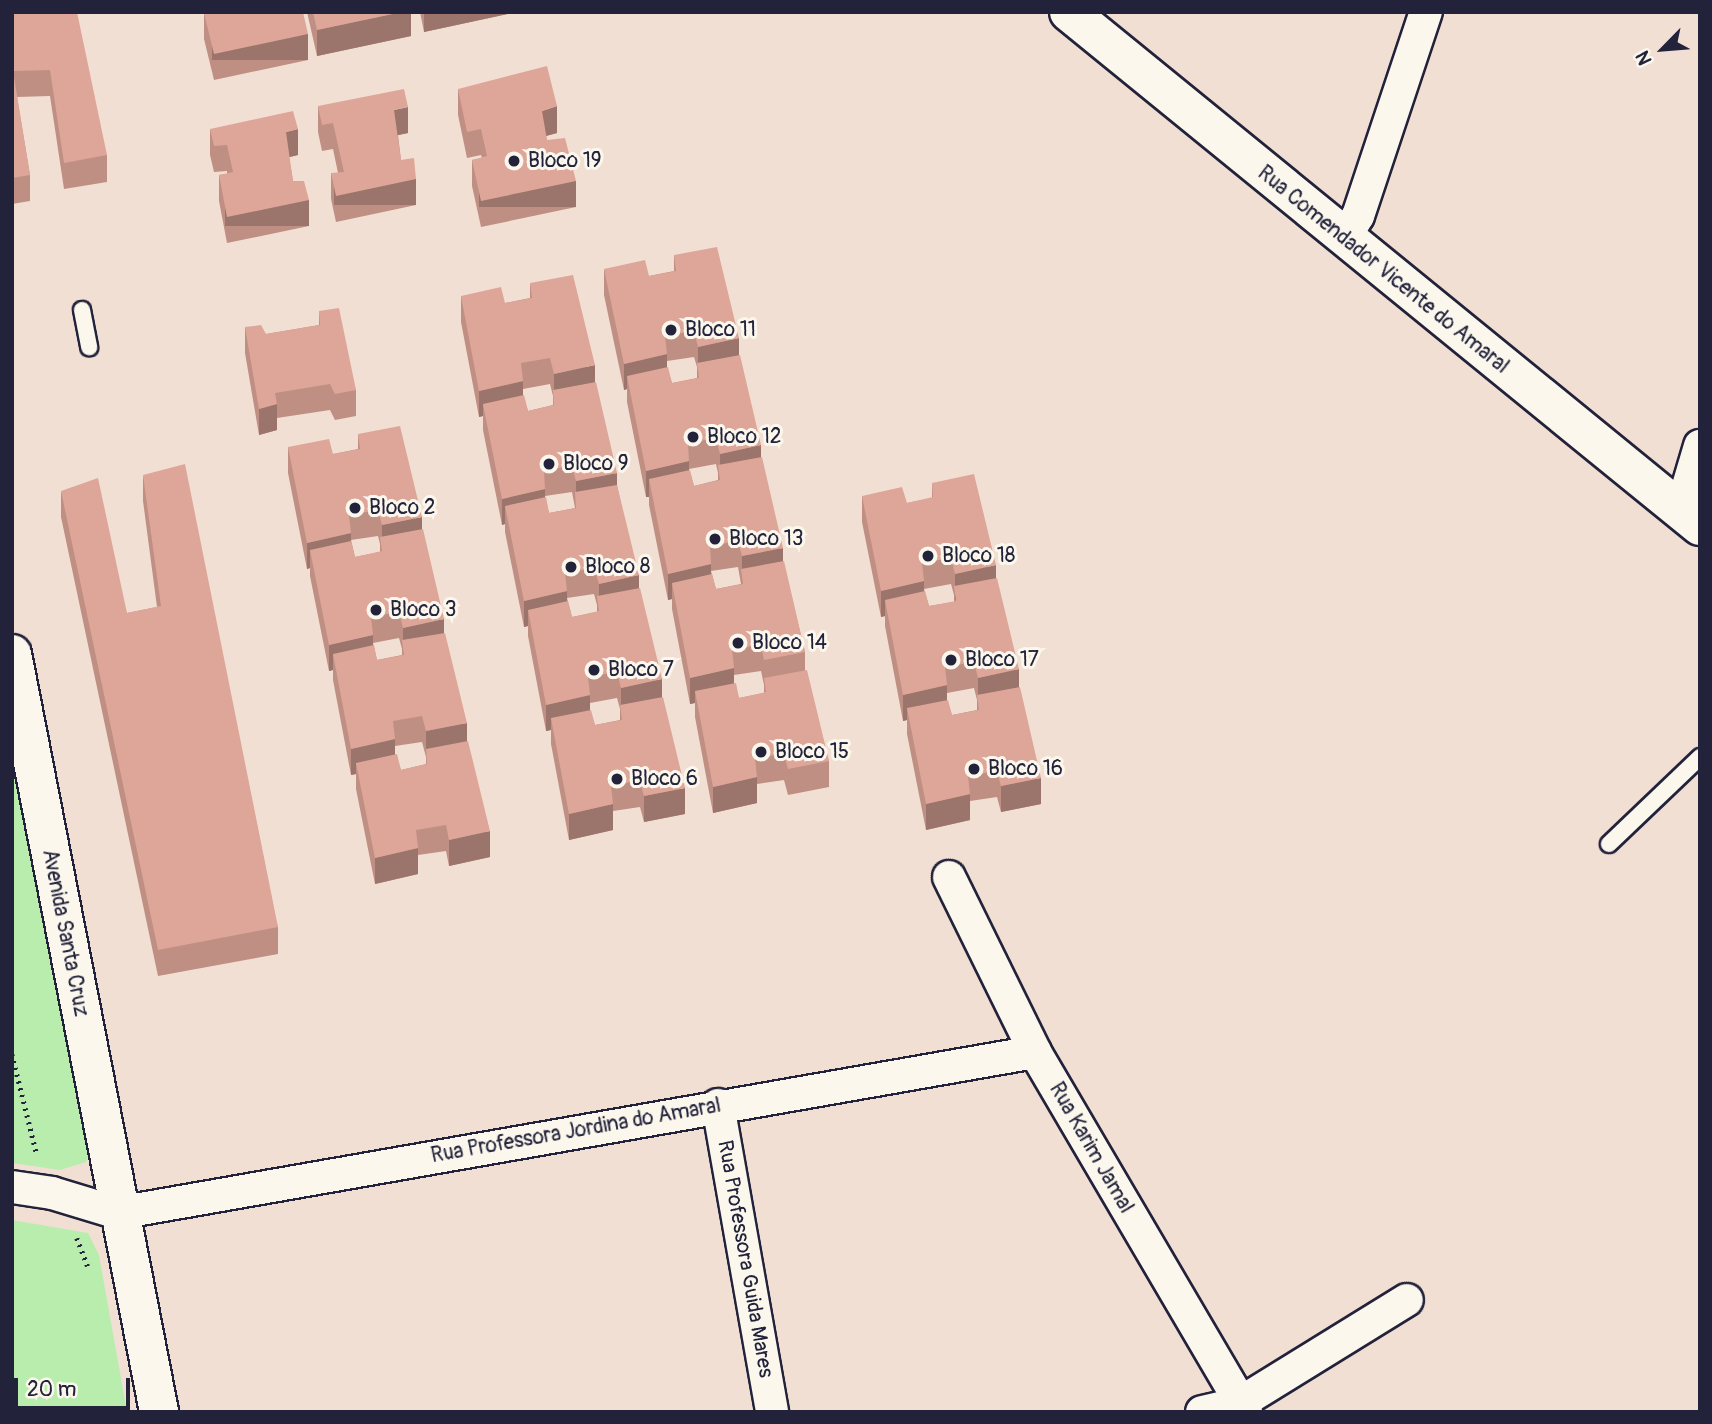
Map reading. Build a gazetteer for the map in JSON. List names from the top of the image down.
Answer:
{
  "streets": {
    "street": [
      "Rua Comendador Vicente do Amaral",
      "Avenida Santa Cruz",
      "Rua Professora Jordina do Amaral",
      "Rua Karim Jamal",
      "Rua Professora Guida Mares"
    ]
  },
  "crossings": [
    ["Avenida Santa Cruz", "Rua Professora Jordina do Amaral"],
    ["Rua Professora Jordina do Amaral", "Rua Karim Jamal"],
    ["Rua Professora Jordina do Amaral", "Rua Professora Guida Mares"]
  ],
  "places": [
    "Bloco 19",
    "Bloco 11",
    "Bloco 12",
    "Bloco 9",
    "Bloco 2",
    "Bloco 13",
    "Bloco 18",
    "Bloco 8",
    "Bloco 3",
    "Bloco 14",
    "Bloco 17",
    "Bloco 7",
    "Bloco 15",
    "Bloco 16",
    "Bloco 6"
  ],
  "scale_bar": "20 m",
  "north": "bottom left"
}
